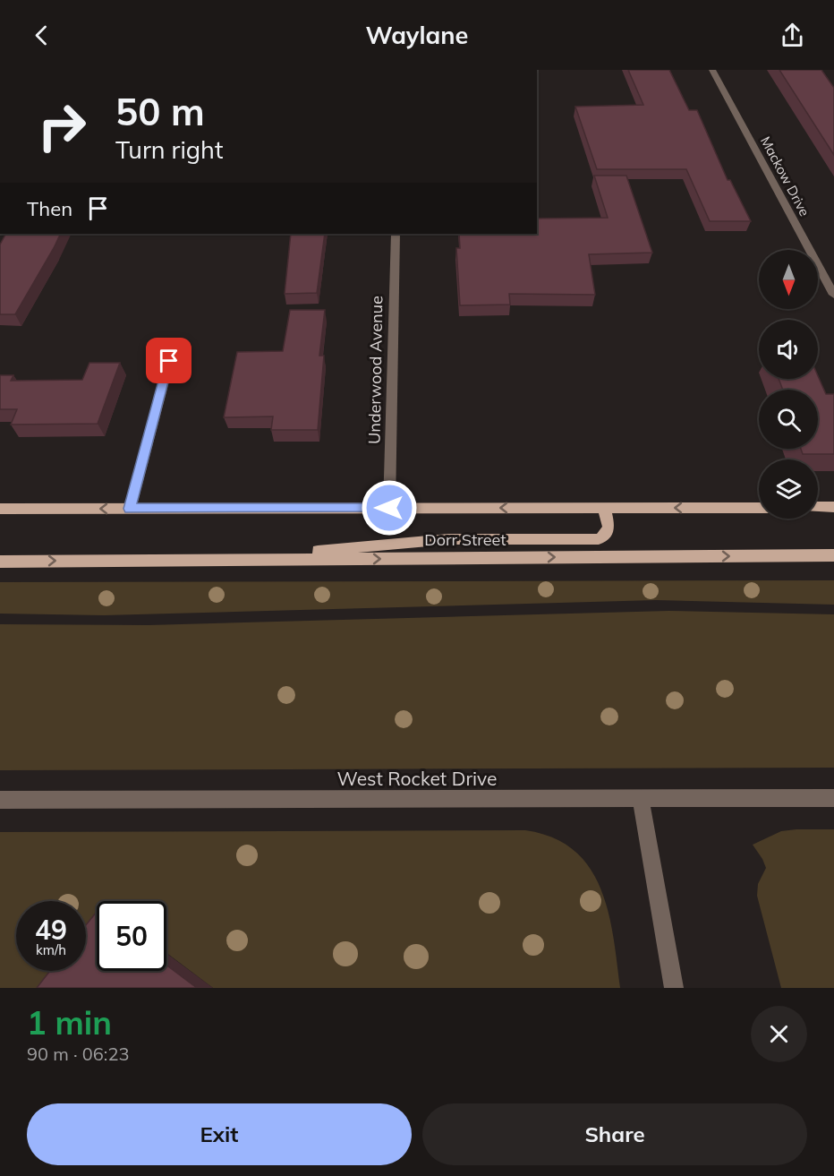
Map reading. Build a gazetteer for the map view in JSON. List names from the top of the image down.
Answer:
{
  "streets": {
    "main road": ["Dorr Street"],
    "street": ["Mackow Drive", "Underwood Avenue", "West Rocket Drive"]
  },
  "crossings": [
    ["Underwood Avenue", "Dorr Street"]
  ],
  "north": "bottom",
  "page": {
    "header": "Waylane",
    "turn": ["50 m", "Turn right"],
    "then": "Then",
    "speed": "49 km/h",
    "limit": "50",
    "heading": ["1 min", "90 m · 06:23"],
    "buttons": ["Exit", "Share"]
  }
}
